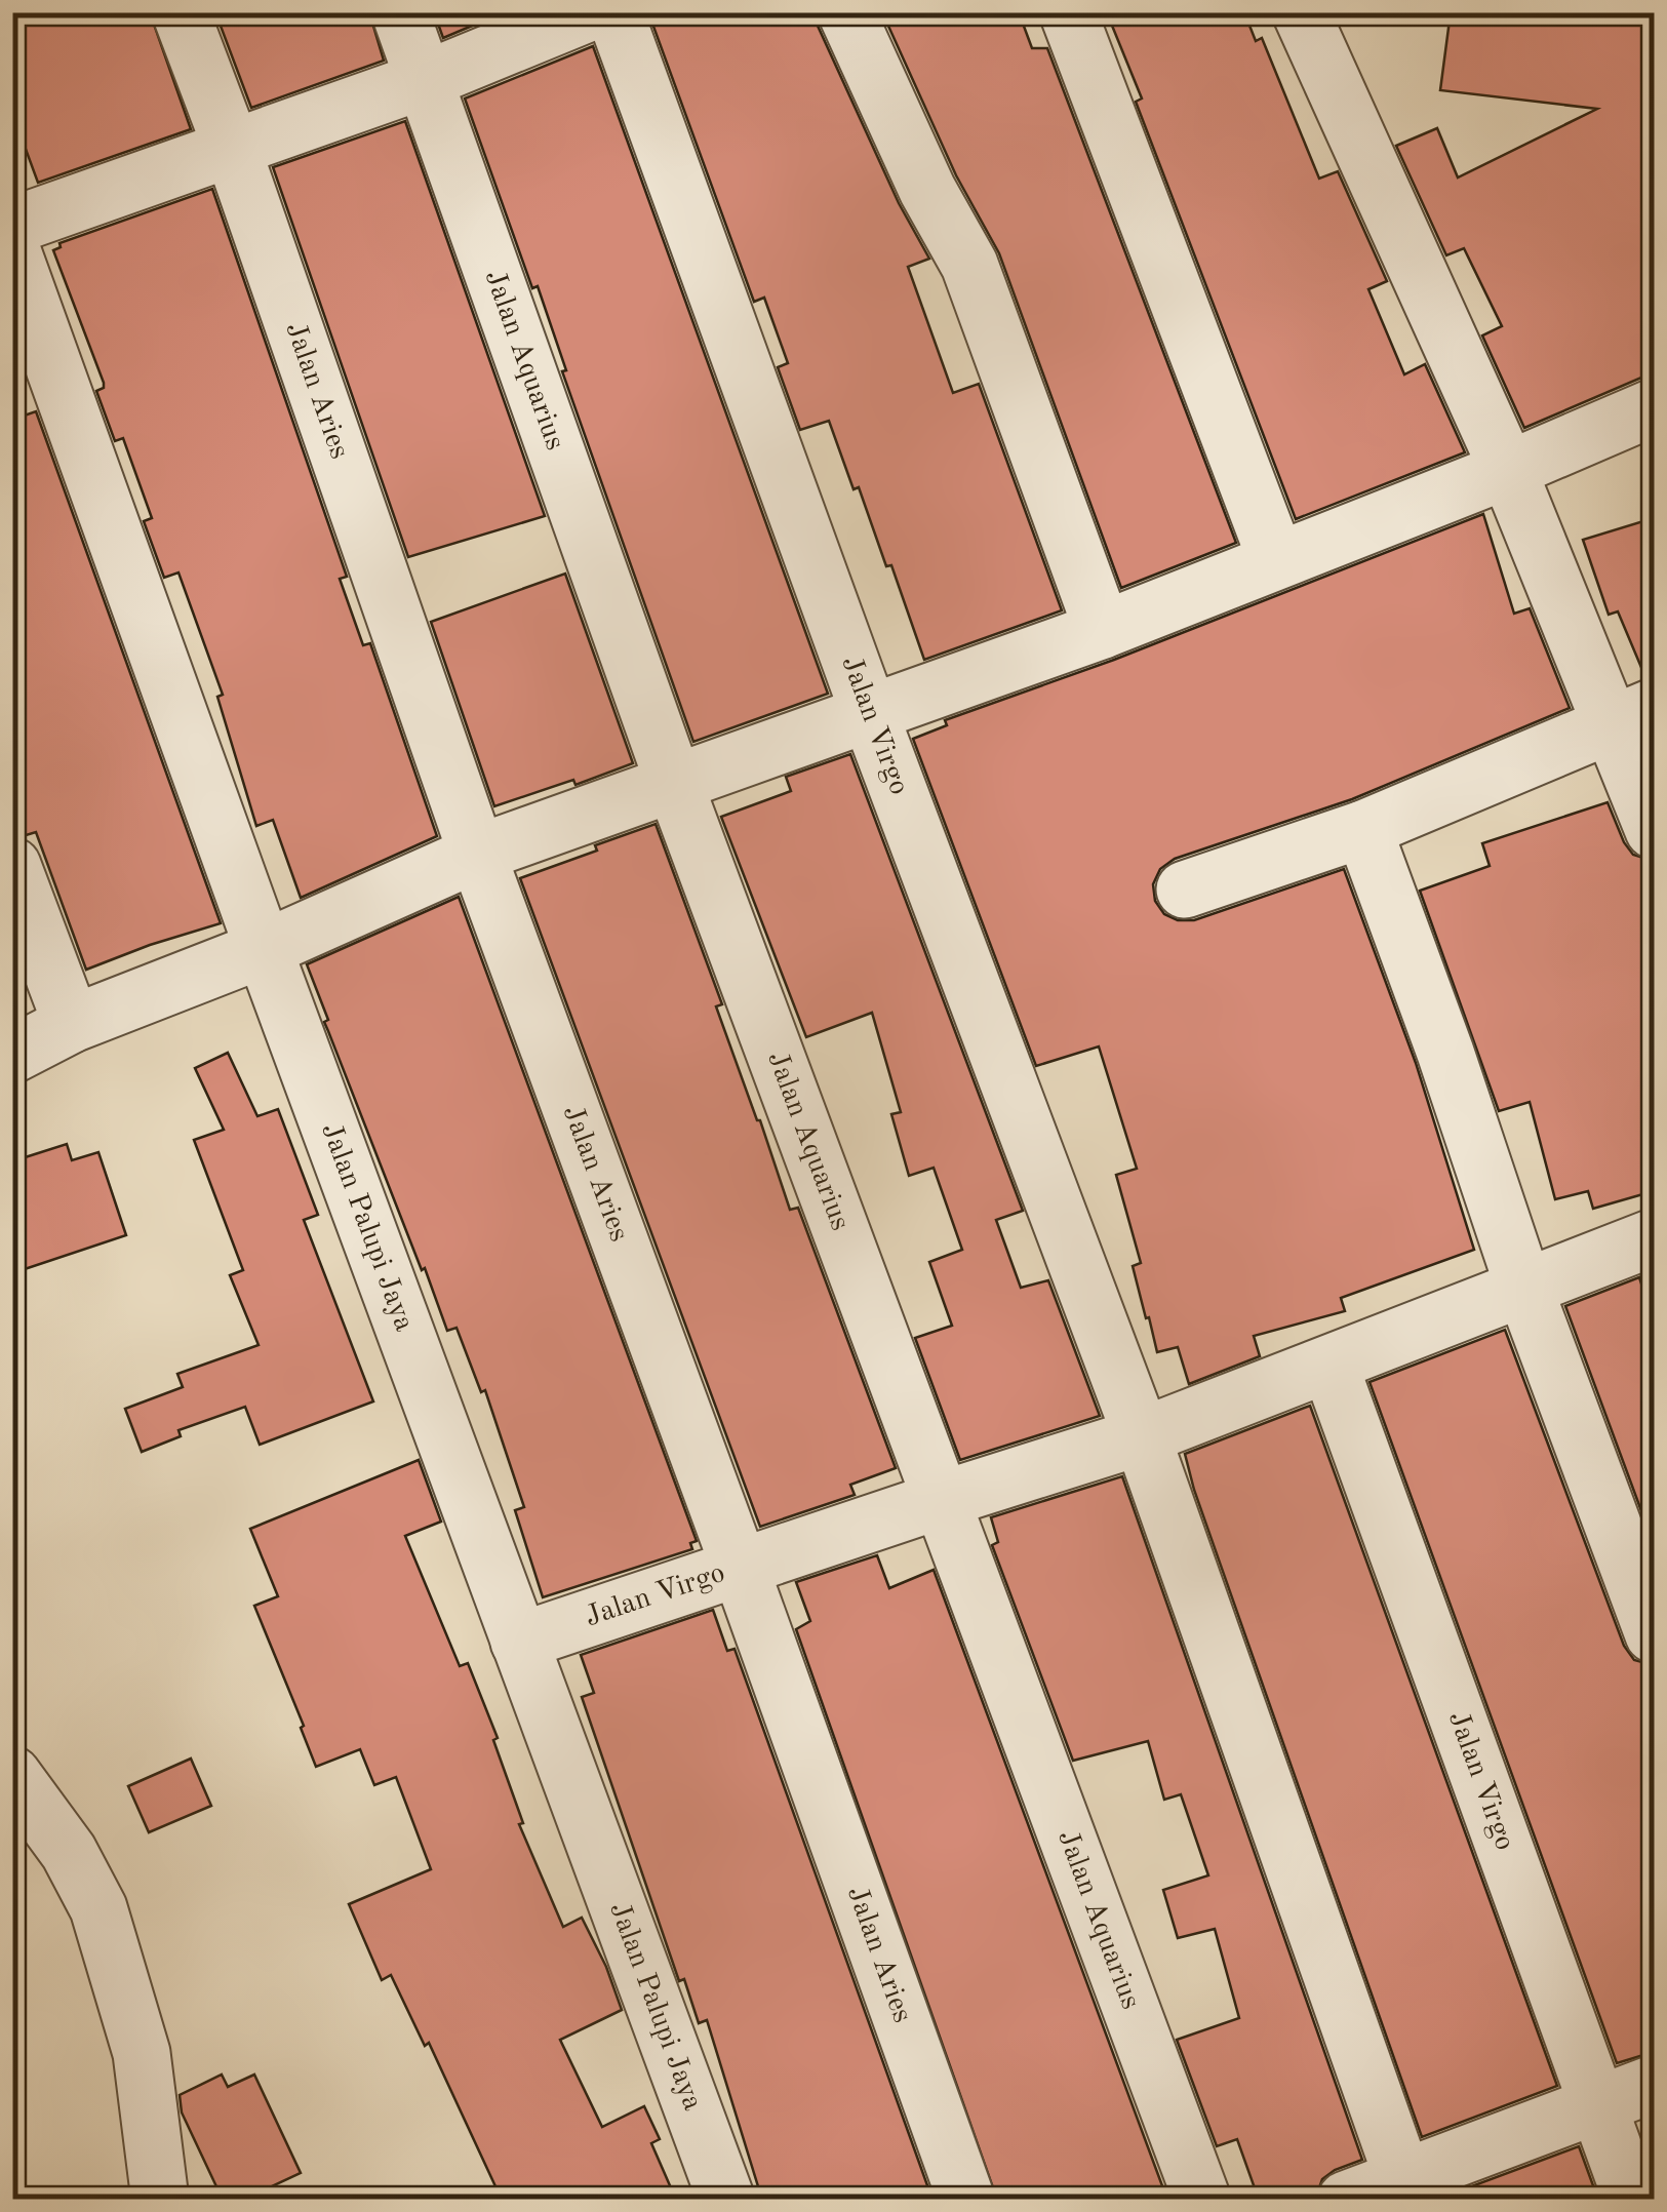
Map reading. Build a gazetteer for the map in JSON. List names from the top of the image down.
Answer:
{
  "streets": {
    "street": [
      "Jalan Aquarius",
      "Jalan Aries",
      "Jalan Virgo",
      "Jalan Palupi Jaya"
    ]
  },
  "crossings": [
    ["Jalan Aquarius", "Jalan Virgo"],
    ["Jalan Aries", "Jalan Virgo"],
    ["Jalan Virgo", "Jalan Palupi Jaya"]
  ]
}
